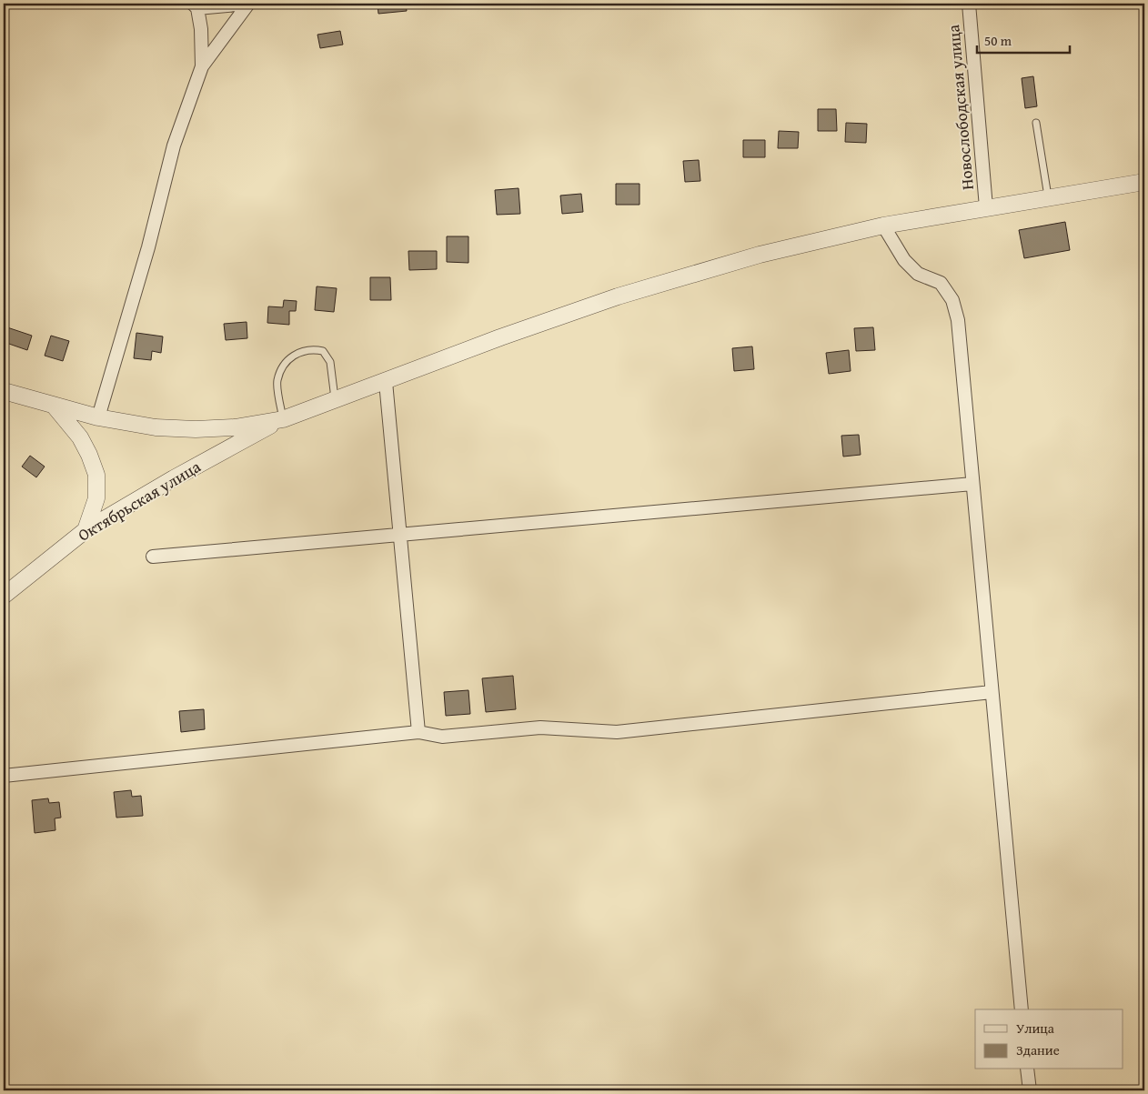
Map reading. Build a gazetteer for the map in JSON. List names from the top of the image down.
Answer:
{
  "streets": {
    "street": ["Новослободская улица", "Октябрьская улица"]
  },
  "legend": ["Улица", "Здание"],
  "scale_bar": "50 m"
}
